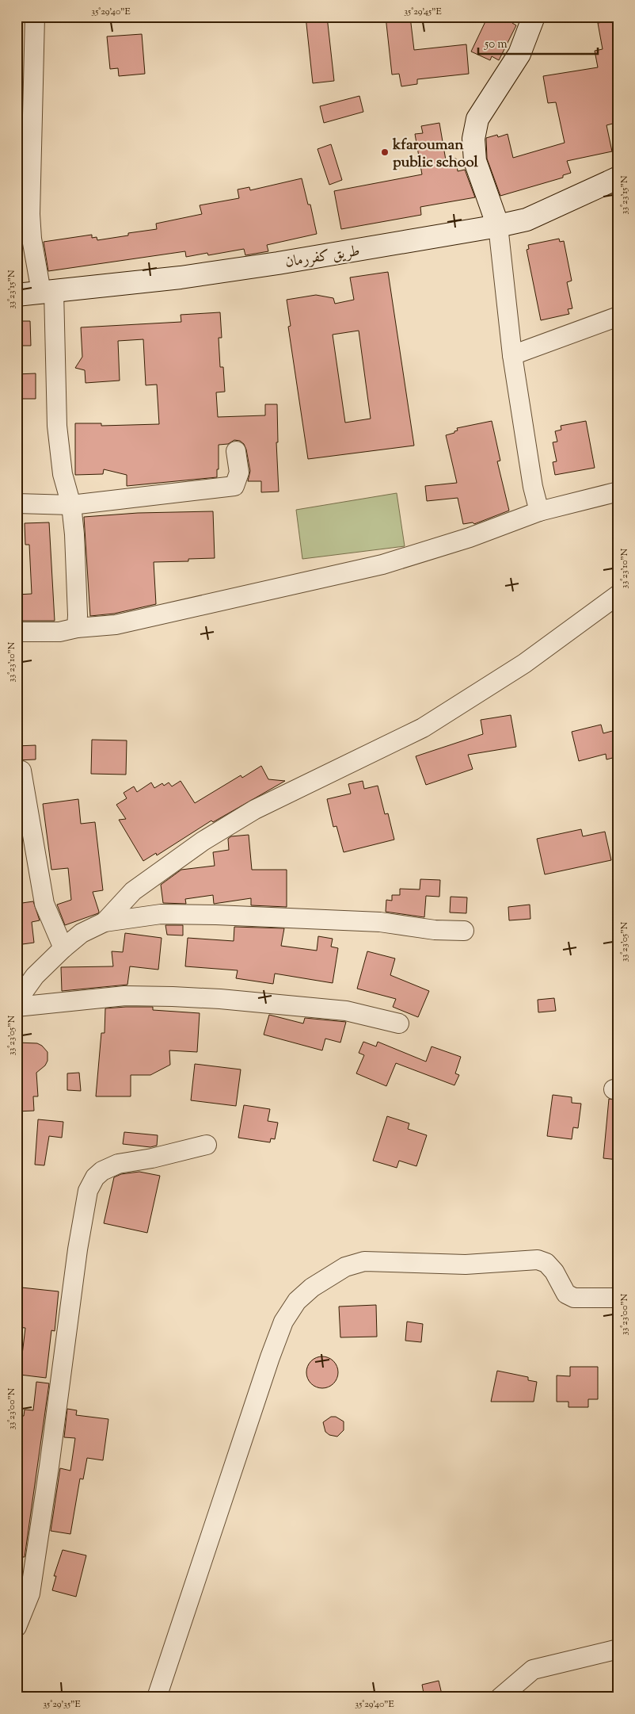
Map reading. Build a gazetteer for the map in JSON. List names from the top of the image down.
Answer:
{
  "streets": {
    "main road": ["طريق كفررمان"]
  },
  "places": ["kfarouman public school"],
  "scale_bar": "50 m",
  "coordinates": [
    "35°29'40\"E",
    "35°29'45\"E",
    "33°23'15\"N",
    "33°23'10\"N",
    "33°23'05\"N",
    "33°23'00\"N",
    "35°29'35\"E"
  ]
}
